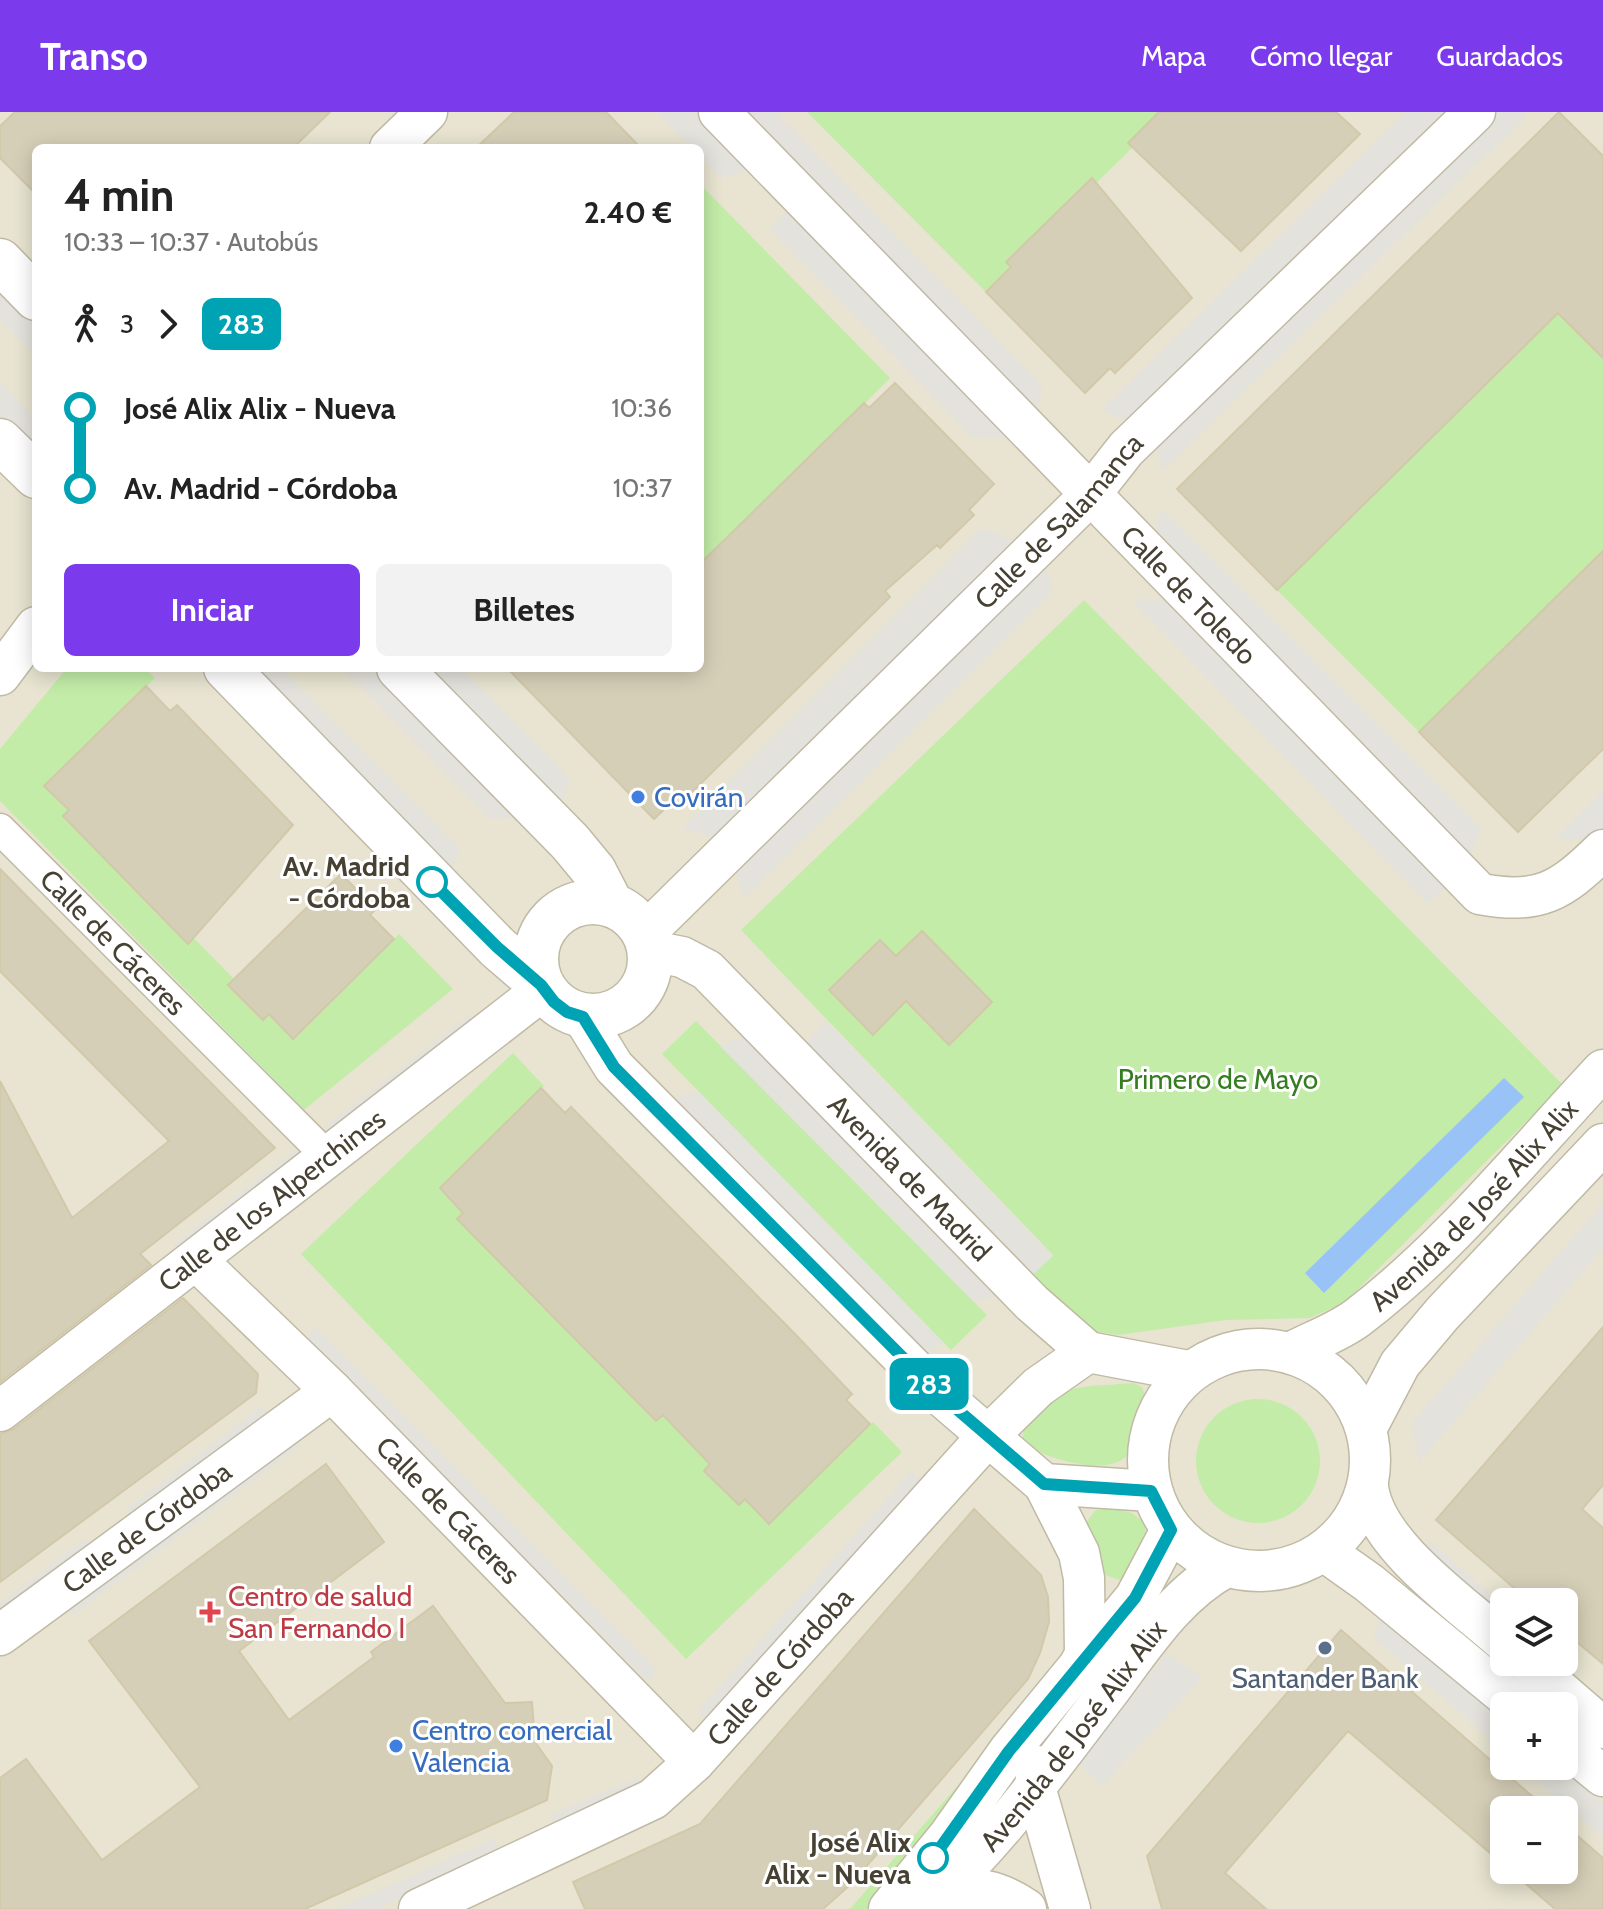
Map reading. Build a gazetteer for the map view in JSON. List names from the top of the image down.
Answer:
{
  "streets": {
    "street": [
      "Calle de Salamanca",
      "Calle de Toledo",
      "Calle de Cáceres",
      "Avenida de Madrid",
      "Calle de los Alperchines",
      "Avenida de José Alix Alix",
      "Calle de Córdoba"
    ]
  },
  "crossings": [
    ["Calle de Salamanca", "Calle de Toledo"],
    ["Calle de Salamanca", "Avenida de Madrid"],
    ["Calle de Salamanca", "Calle de los Alperchines"],
    ["Calle de Cáceres", "Calle de los Alperchines"],
    ["Calle de Cáceres", "Calle de Córdoba"],
    ["Avenida de Madrid", "Calle de los Alperchines"],
    ["Avenida de Madrid", "Calle de Córdoba"]
  ],
  "parks": ["Primero de Mayo"],
  "places": {
    "other": [
      "Covirán",
      "Av. Madrid - Córdoba",
      "Santander Bank",
      "Centro comercial Valencia",
      "José Alix Alix - Nueva"
    ],
    "health": ["Centro de salud San Fernando I"]
  },
  "lines": ["bus line 283"],
  "page": {
    "header": "Transo",
    "nav": ["Mapa", "Cómo llegar", "Guardados"],
    "on_map": "283",
    "heading": ["4 min", "10:33 – 10:37 · Autobús", "2.40 €"],
    "legs": ["3", "283"],
    "list": [
      {
        "name": "José Alix Alix - Nueva",
        "value": "10:36"
      },
      {
        "name": "Av. Madrid - Córdoba",
        "value": "10:37"
      }
    ],
    "buttons": ["Iniciar", "Billetes"],
    "map_buttons": ["+", "−"]
  }
}
